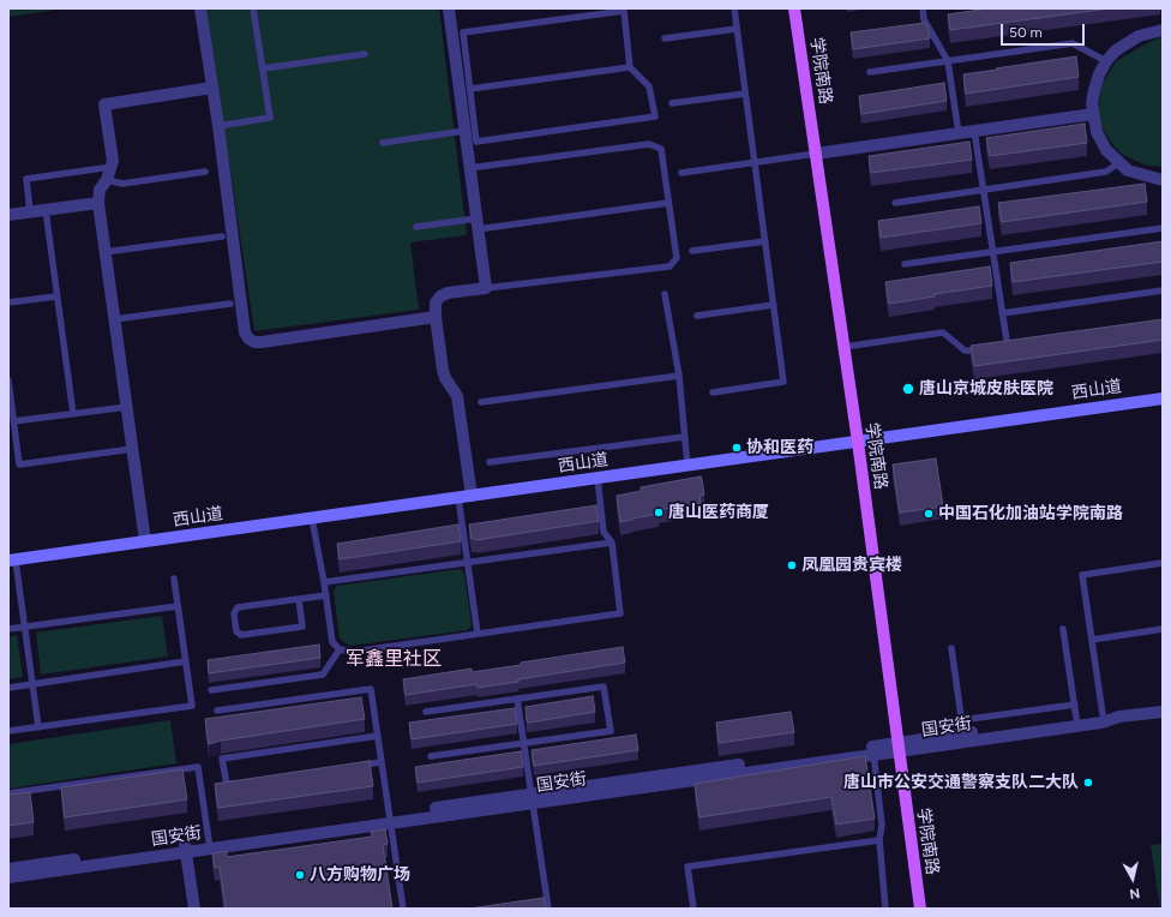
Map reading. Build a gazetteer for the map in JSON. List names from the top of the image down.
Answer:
{
  "streets": {
    "main road": ["学院南路"],
    "street": ["西山道", "国安街"]
  },
  "crossings": [
    ["学院南路", "西山道"],
    ["学院南路", "国安街"]
  ],
  "districts": ["军鑫里社区"],
  "places": [
    "唐山京城皮肤医院",
    "协和医药",
    "唐山医药商厦",
    "中国石化加油站学院南路",
    "凤凰园贵宾楼",
    "唐山市公安交通警察支队二大队",
    "八方购物广场"
  ],
  "scale_bar": "50 m",
  "north": "bottom"
}
